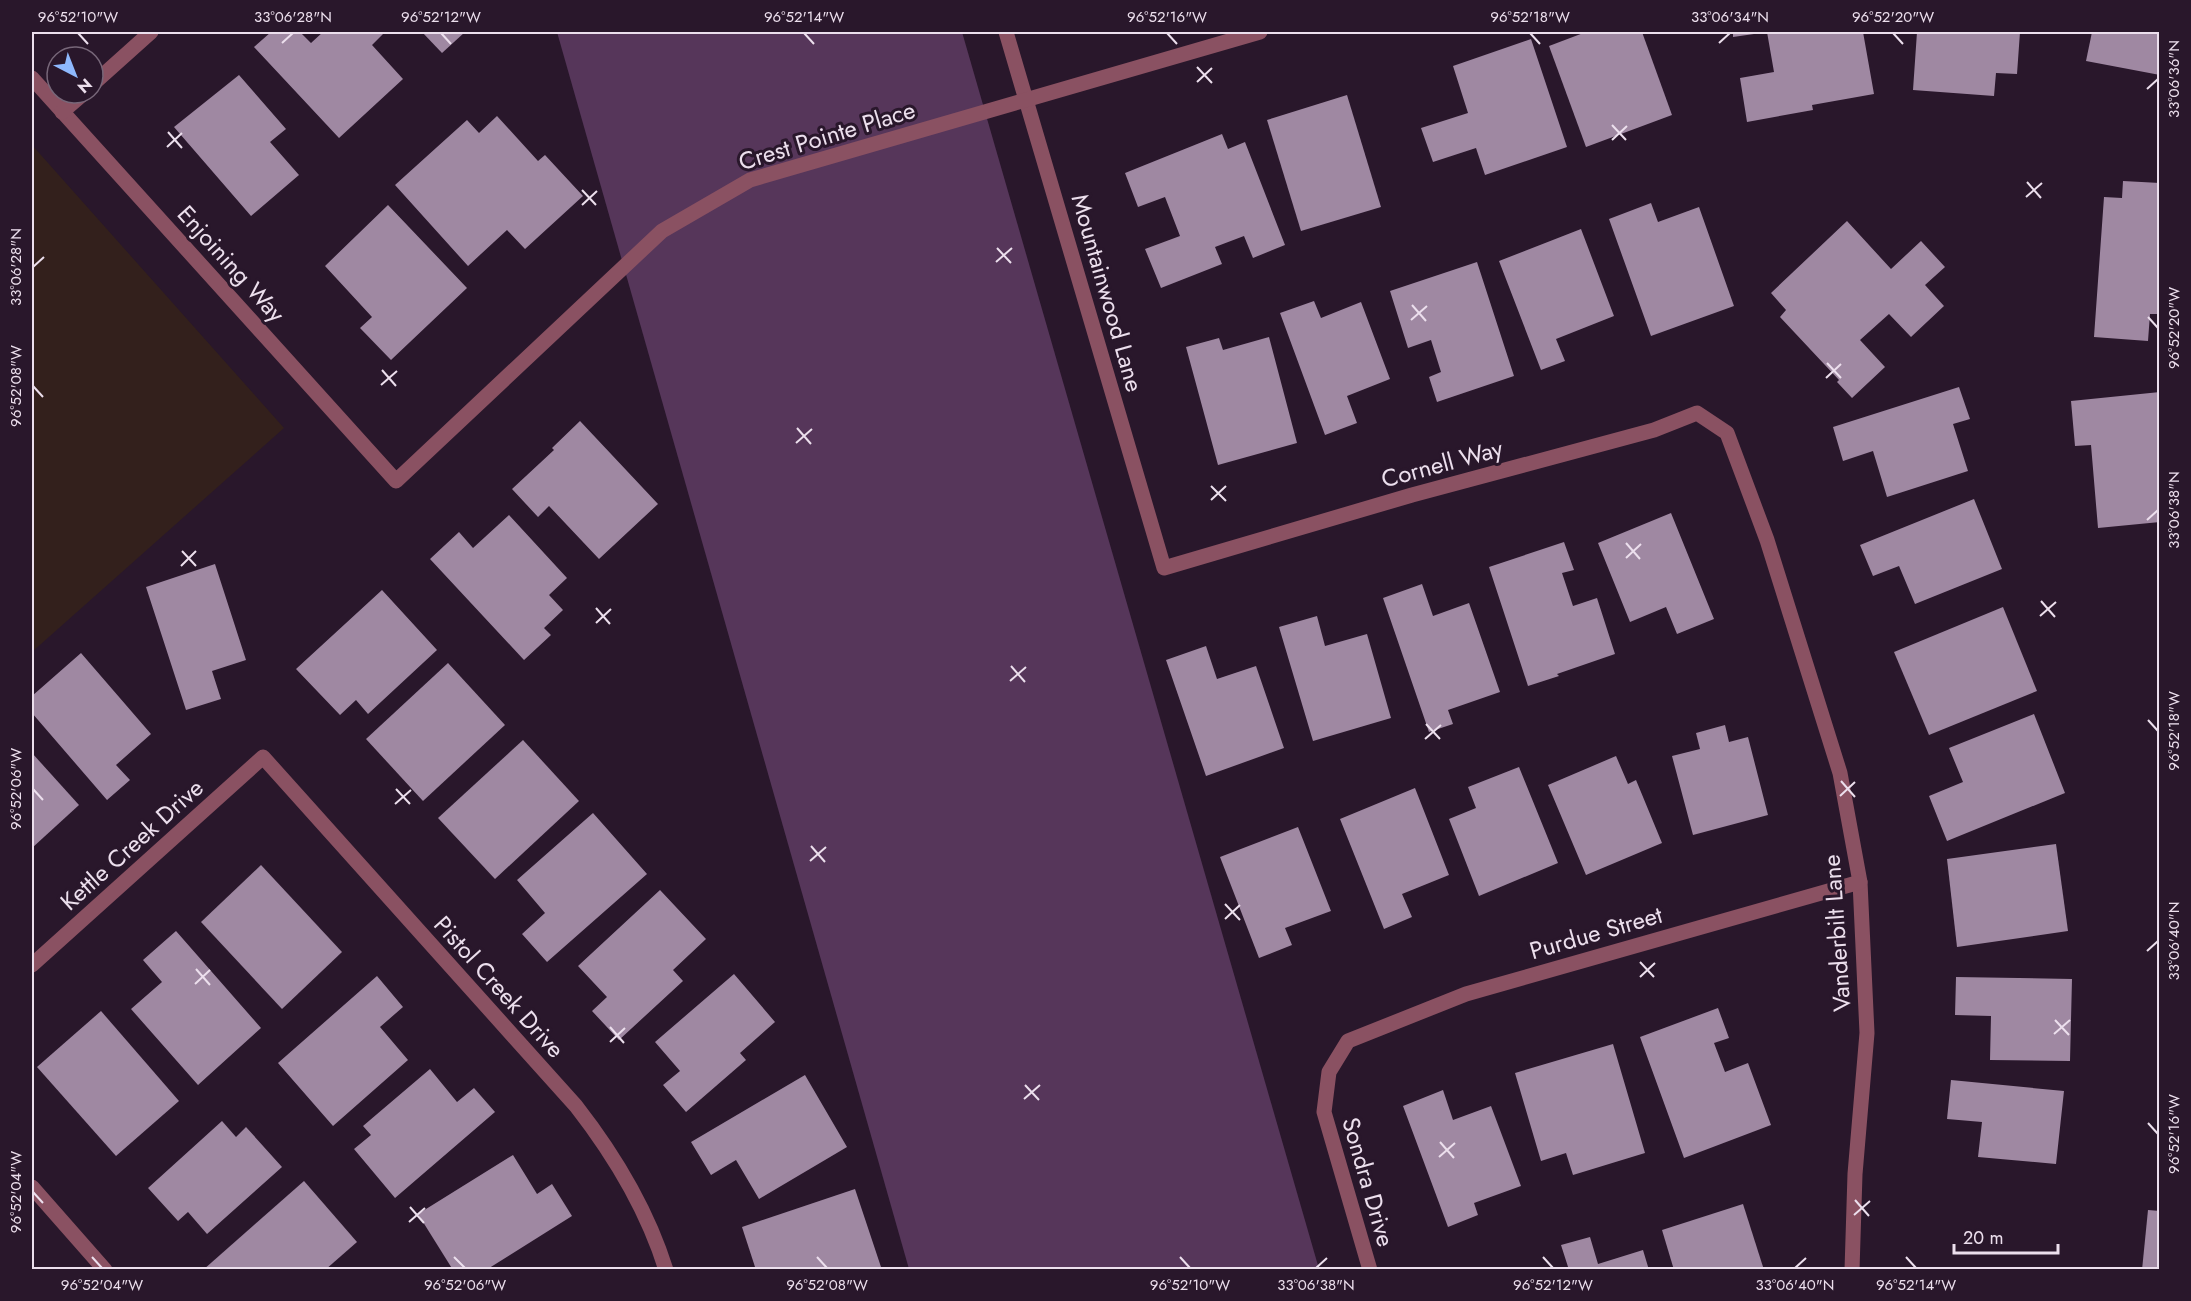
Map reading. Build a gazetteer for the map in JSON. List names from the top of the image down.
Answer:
{
  "streets": {
    "street": [
      "Crest Pointe Place",
      "Enjoining Way",
      "Mountainwood Lane",
      "Cornell Way",
      "Kettle Creek Drive",
      "Purdue Street",
      "Vanderbilt Lane",
      "Pistol Creek Drive",
      "Sondra Drive"
    ]
  },
  "crossings": [
    ["Crest Pointe Place", "Enjoining Way"],
    ["Crest Pointe Place", "Mountainwood Lane"],
    ["Mountainwood Lane", "Cornell Way"],
    ["Cornell Way", "Vanderbilt Lane"],
    ["Kettle Creek Drive", "Pistol Creek Drive"],
    ["Purdue Street", "Vanderbilt Lane"],
    ["Purdue Street", "Sondra Drive"]
  ],
  "scale_bar": "20 m",
  "north": "bottom right",
  "coordinates": [
    "96°52'10\"W",
    "33°06'28\"N",
    "96°52'12\"W",
    "96°52'14\"W",
    "96°52'16\"W",
    "96°52'18\"W",
    "33°06'34\"N",
    "96°52'20\"W",
    "33°06'36\"N",
    "96°52'08\"W",
    "33°06'38\"N",
    "96°52'06\"W",
    "33°06'40\"N",
    "96°52'04\"W"
  ]
}
